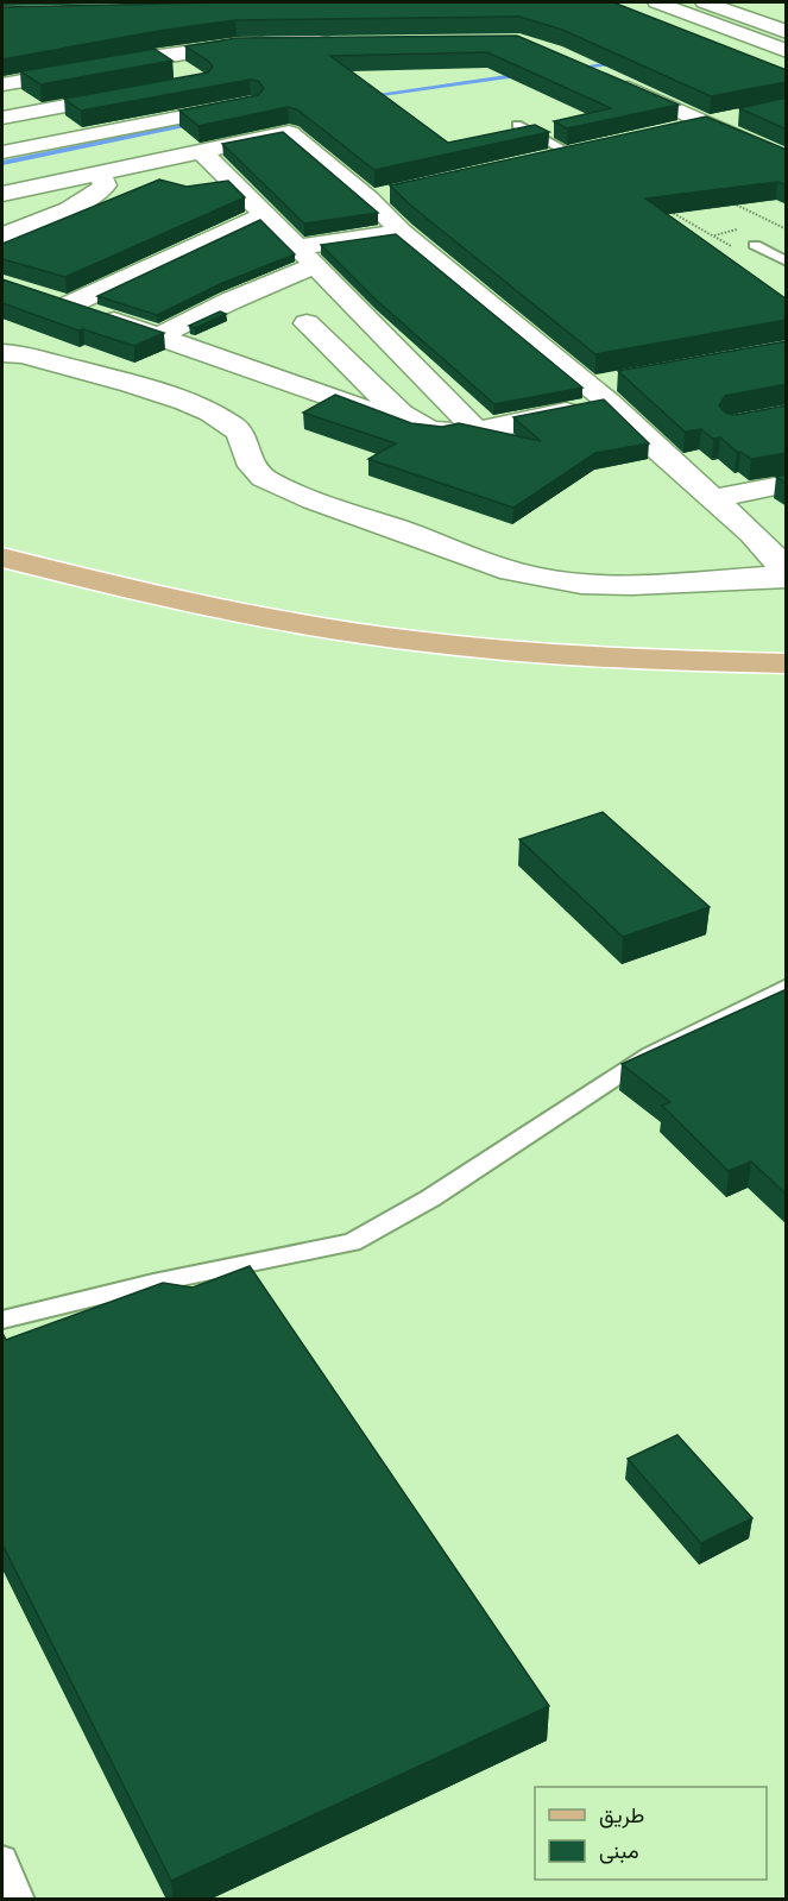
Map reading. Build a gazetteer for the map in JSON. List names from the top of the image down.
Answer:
{
  "legend": ["طريق", "مبنى"]
}
